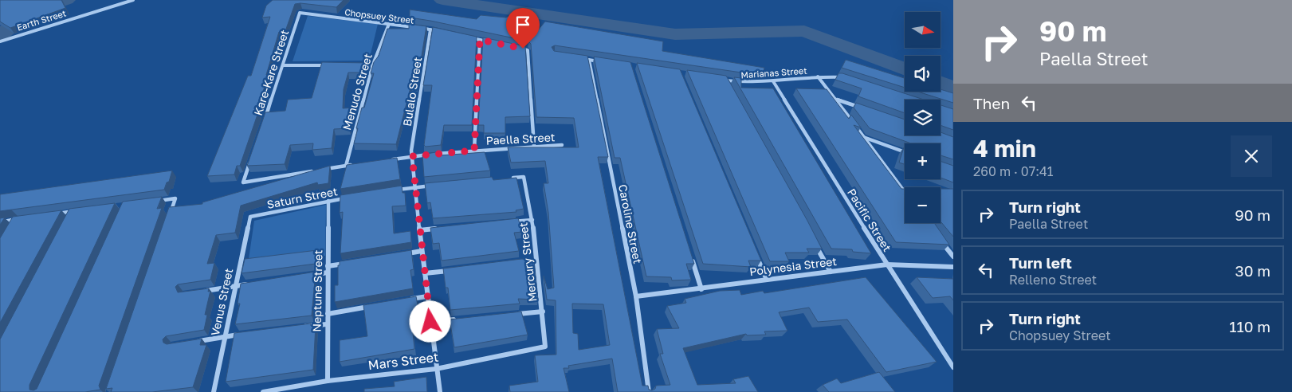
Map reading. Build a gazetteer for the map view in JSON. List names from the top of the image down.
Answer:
{
  "streets": {
    "street": [
      "Chopsuey Street",
      "Earth Street",
      "Kare-Kare Street",
      "Marianas Street",
      "Menudo Street",
      "Bulalo Street",
      "Paella Street",
      "Saturn Street",
      "Pacific Street",
      "Caroline Street",
      "Mercury Street",
      "Polynesia Street",
      "Neptune Street",
      "Venus Street",
      "Mars Street"
    ]
  },
  "crossings": [
    ["Chopsuey Street", "Kare-Kare Street"],
    ["Chopsuey Street", "Menudo Street"],
    ["Chopsuey Street", "Bulalo Street"],
    ["Marianas Street", "Pacific Street"],
    ["Bulalo Street", "Paella Street"],
    ["Bulalo Street", "Mars Street"],
    ["Saturn Street", "Neptune Street"],
    ["Saturn Street", "Venus Street"],
    ["Pacific Street", "Polynesia Street"],
    ["Caroline Street", "Polynesia Street"],
    ["Mercury Street", "Mars Street"],
    ["Neptune Street", "Mars Street"]
  ],
  "north": "right",
  "page": {
    "turn": ["90 m", "Paella Street"],
    "map_buttons": ["+", "−"],
    "then": "Then",
    "heading": ["4 min", "260 m · 07:41"],
    "list": [
      {
        "name": "Turn right",
        "note": "Paella Street",
        "value": "90 m"
      },
      {
        "name": "Turn left",
        "note": "Relleno Street",
        "value": "30 m"
      },
      {
        "name": "Turn right",
        "note": "Chopsuey Street",
        "value": "110 m"
      }
    ]
  }
}
